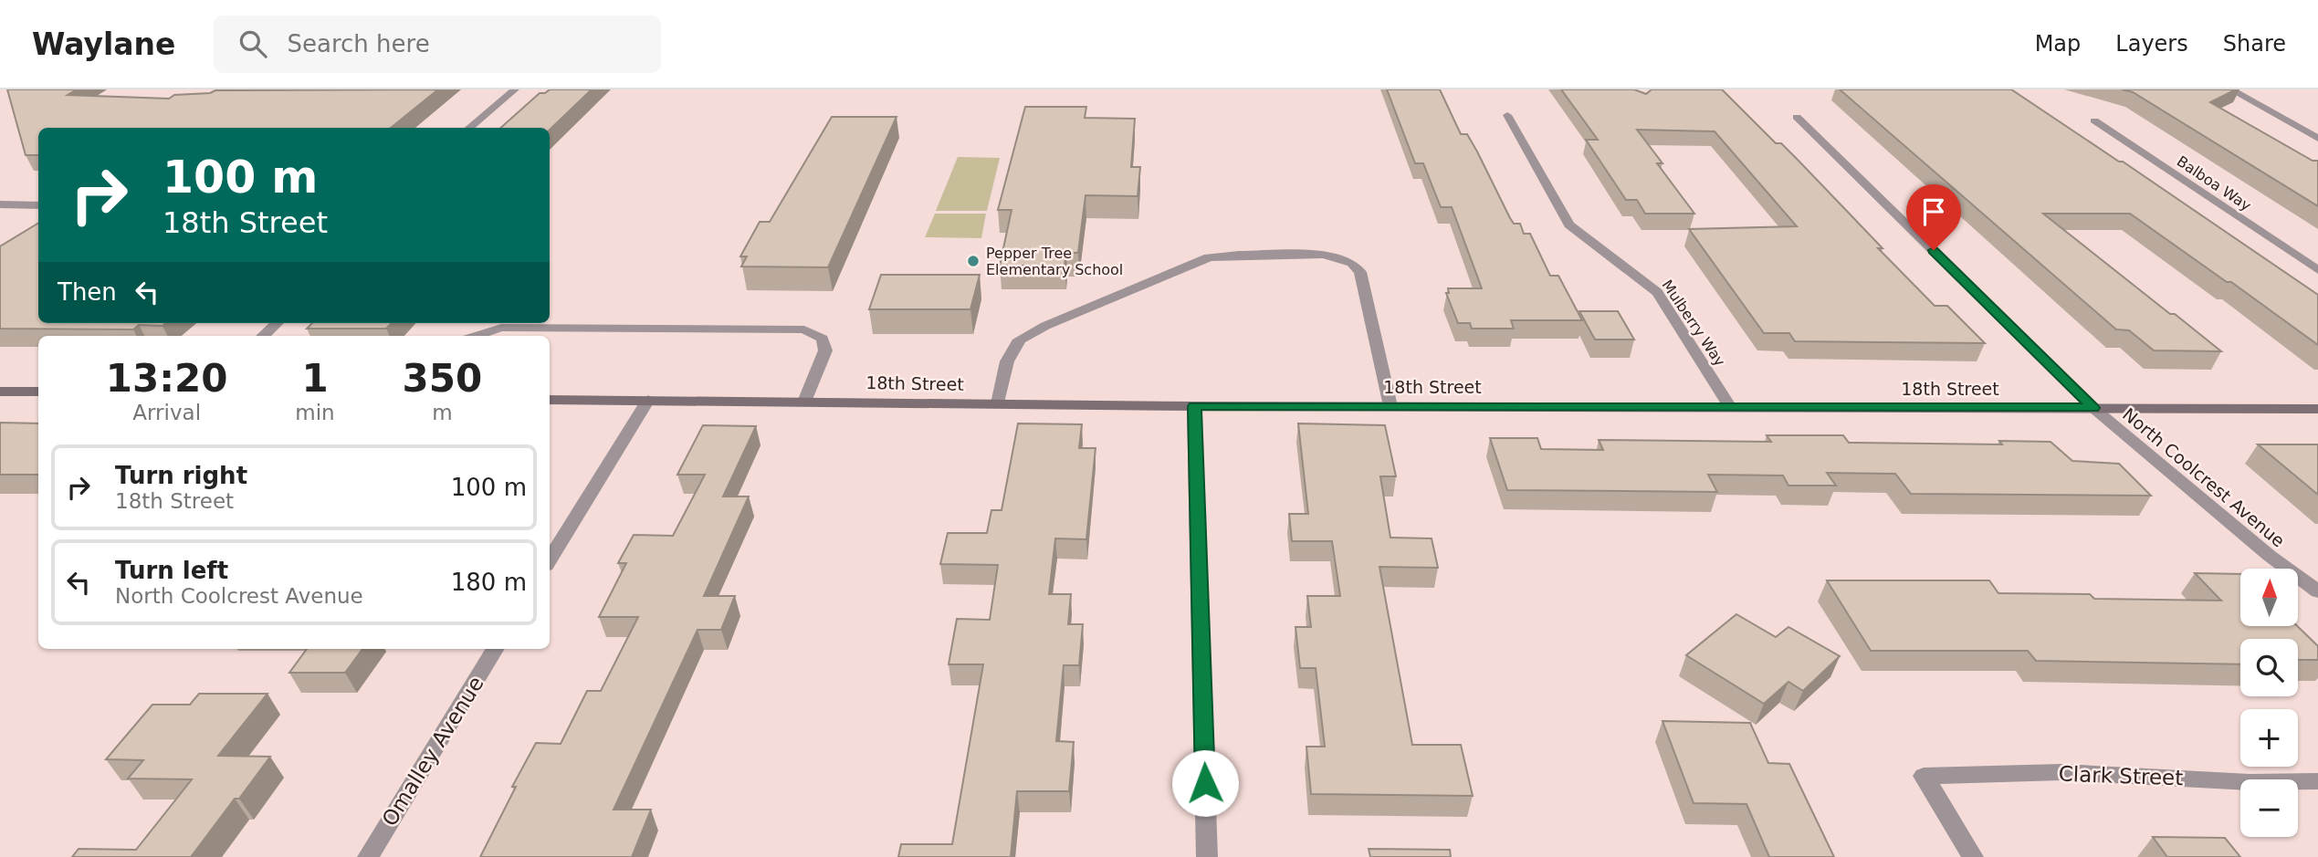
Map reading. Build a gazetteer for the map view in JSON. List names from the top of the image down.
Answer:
{
  "streets": {
    "main road": ["18th Street"],
    "street": [
      "Balboa Way",
      "Mulberry Way",
      "North Coolcrest Avenue",
      "Omalley Avenue",
      "Clark Street"
    ]
  },
  "crossings": [
    ["Mulberry Way", "18th Street"],
    ["18th Street", "North Coolcrest Avenue"]
  ],
  "places": ["Pepper Tree Elementary School"],
  "north": "top",
  "page": {
    "header": "Waylane",
    "search": "Search here",
    "nav": ["Map", "Layers", "Share"],
    "turn": ["100 m", "18th Street"],
    "then": "Then",
    "eta": [
      "13:20",
      "Arrival",
      "1",
      "min",
      "350",
      "m"
    ],
    "list": [
      {
        "name": "Turn right",
        "note": "18th Street",
        "value": "100 m"
      },
      {
        "name": "Turn left",
        "note": "North Coolcrest Avenue",
        "value": "180 m"
      }
    ],
    "map_buttons": ["+", "−"]
  }
}
